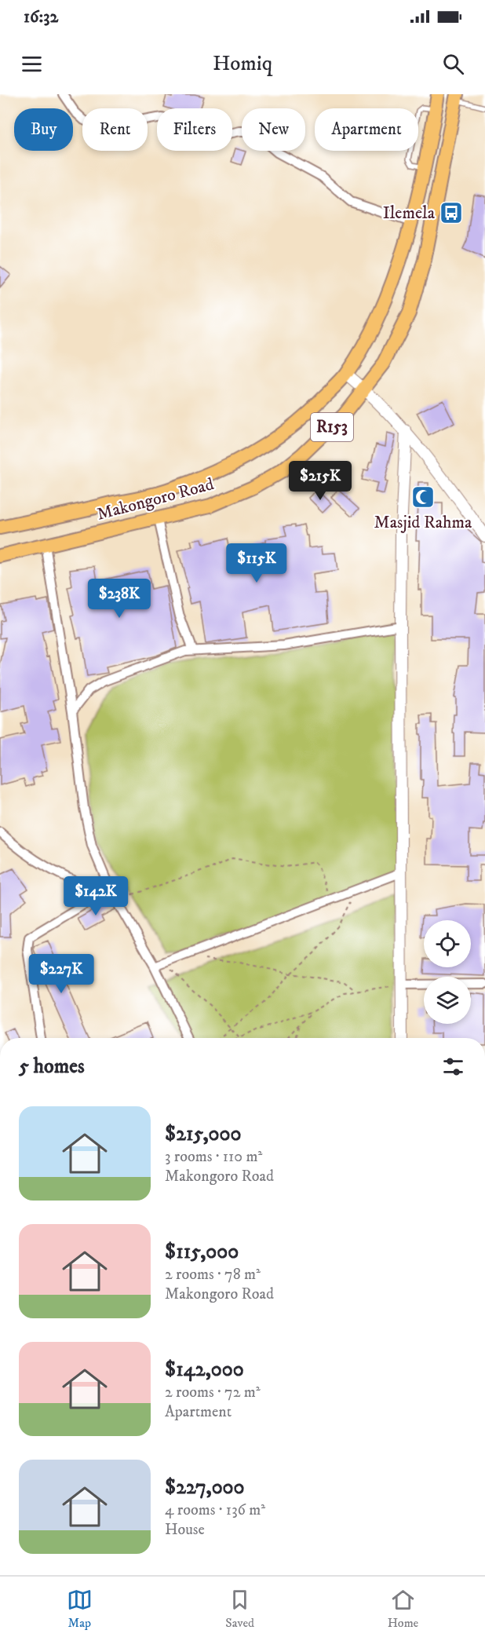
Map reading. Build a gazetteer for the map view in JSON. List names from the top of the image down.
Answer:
{
  "streets": {
    "main road": ["R153", "Makongoro Road"]
  },
  "places": {
    "bus stop": ["Ilemela"],
    "mosque": ["Masjid Rahma"]
  },
  "page": {
    "status": "16:32",
    "header": "Homiq",
    "chip": [
      "Buy",
      "Rent",
      "Filters",
      "New",
      "Apartment"
    ],
    "price": [
      "$215K",
      "$115K",
      "$238K",
      "$142K",
      "$227K"
    ],
    "heading": "5 homes",
    "list": [
      {
        "name": "$215,000",
        "note": "3 rooms · 110 m² · Makongoro Road"
      },
      {
        "name": "$115,000",
        "note": "2 rooms · 78 m² · Makongoro Road"
      },
      {
        "name": "$142,000",
        "note": "2 rooms · 72 m² · Apartment"
      },
      {
        "name": "$227,000",
        "note": "4 rooms · 136 m² · House"
      }
    ],
    "tabs": ["Map", "Saved", "Home"]
  }
}
